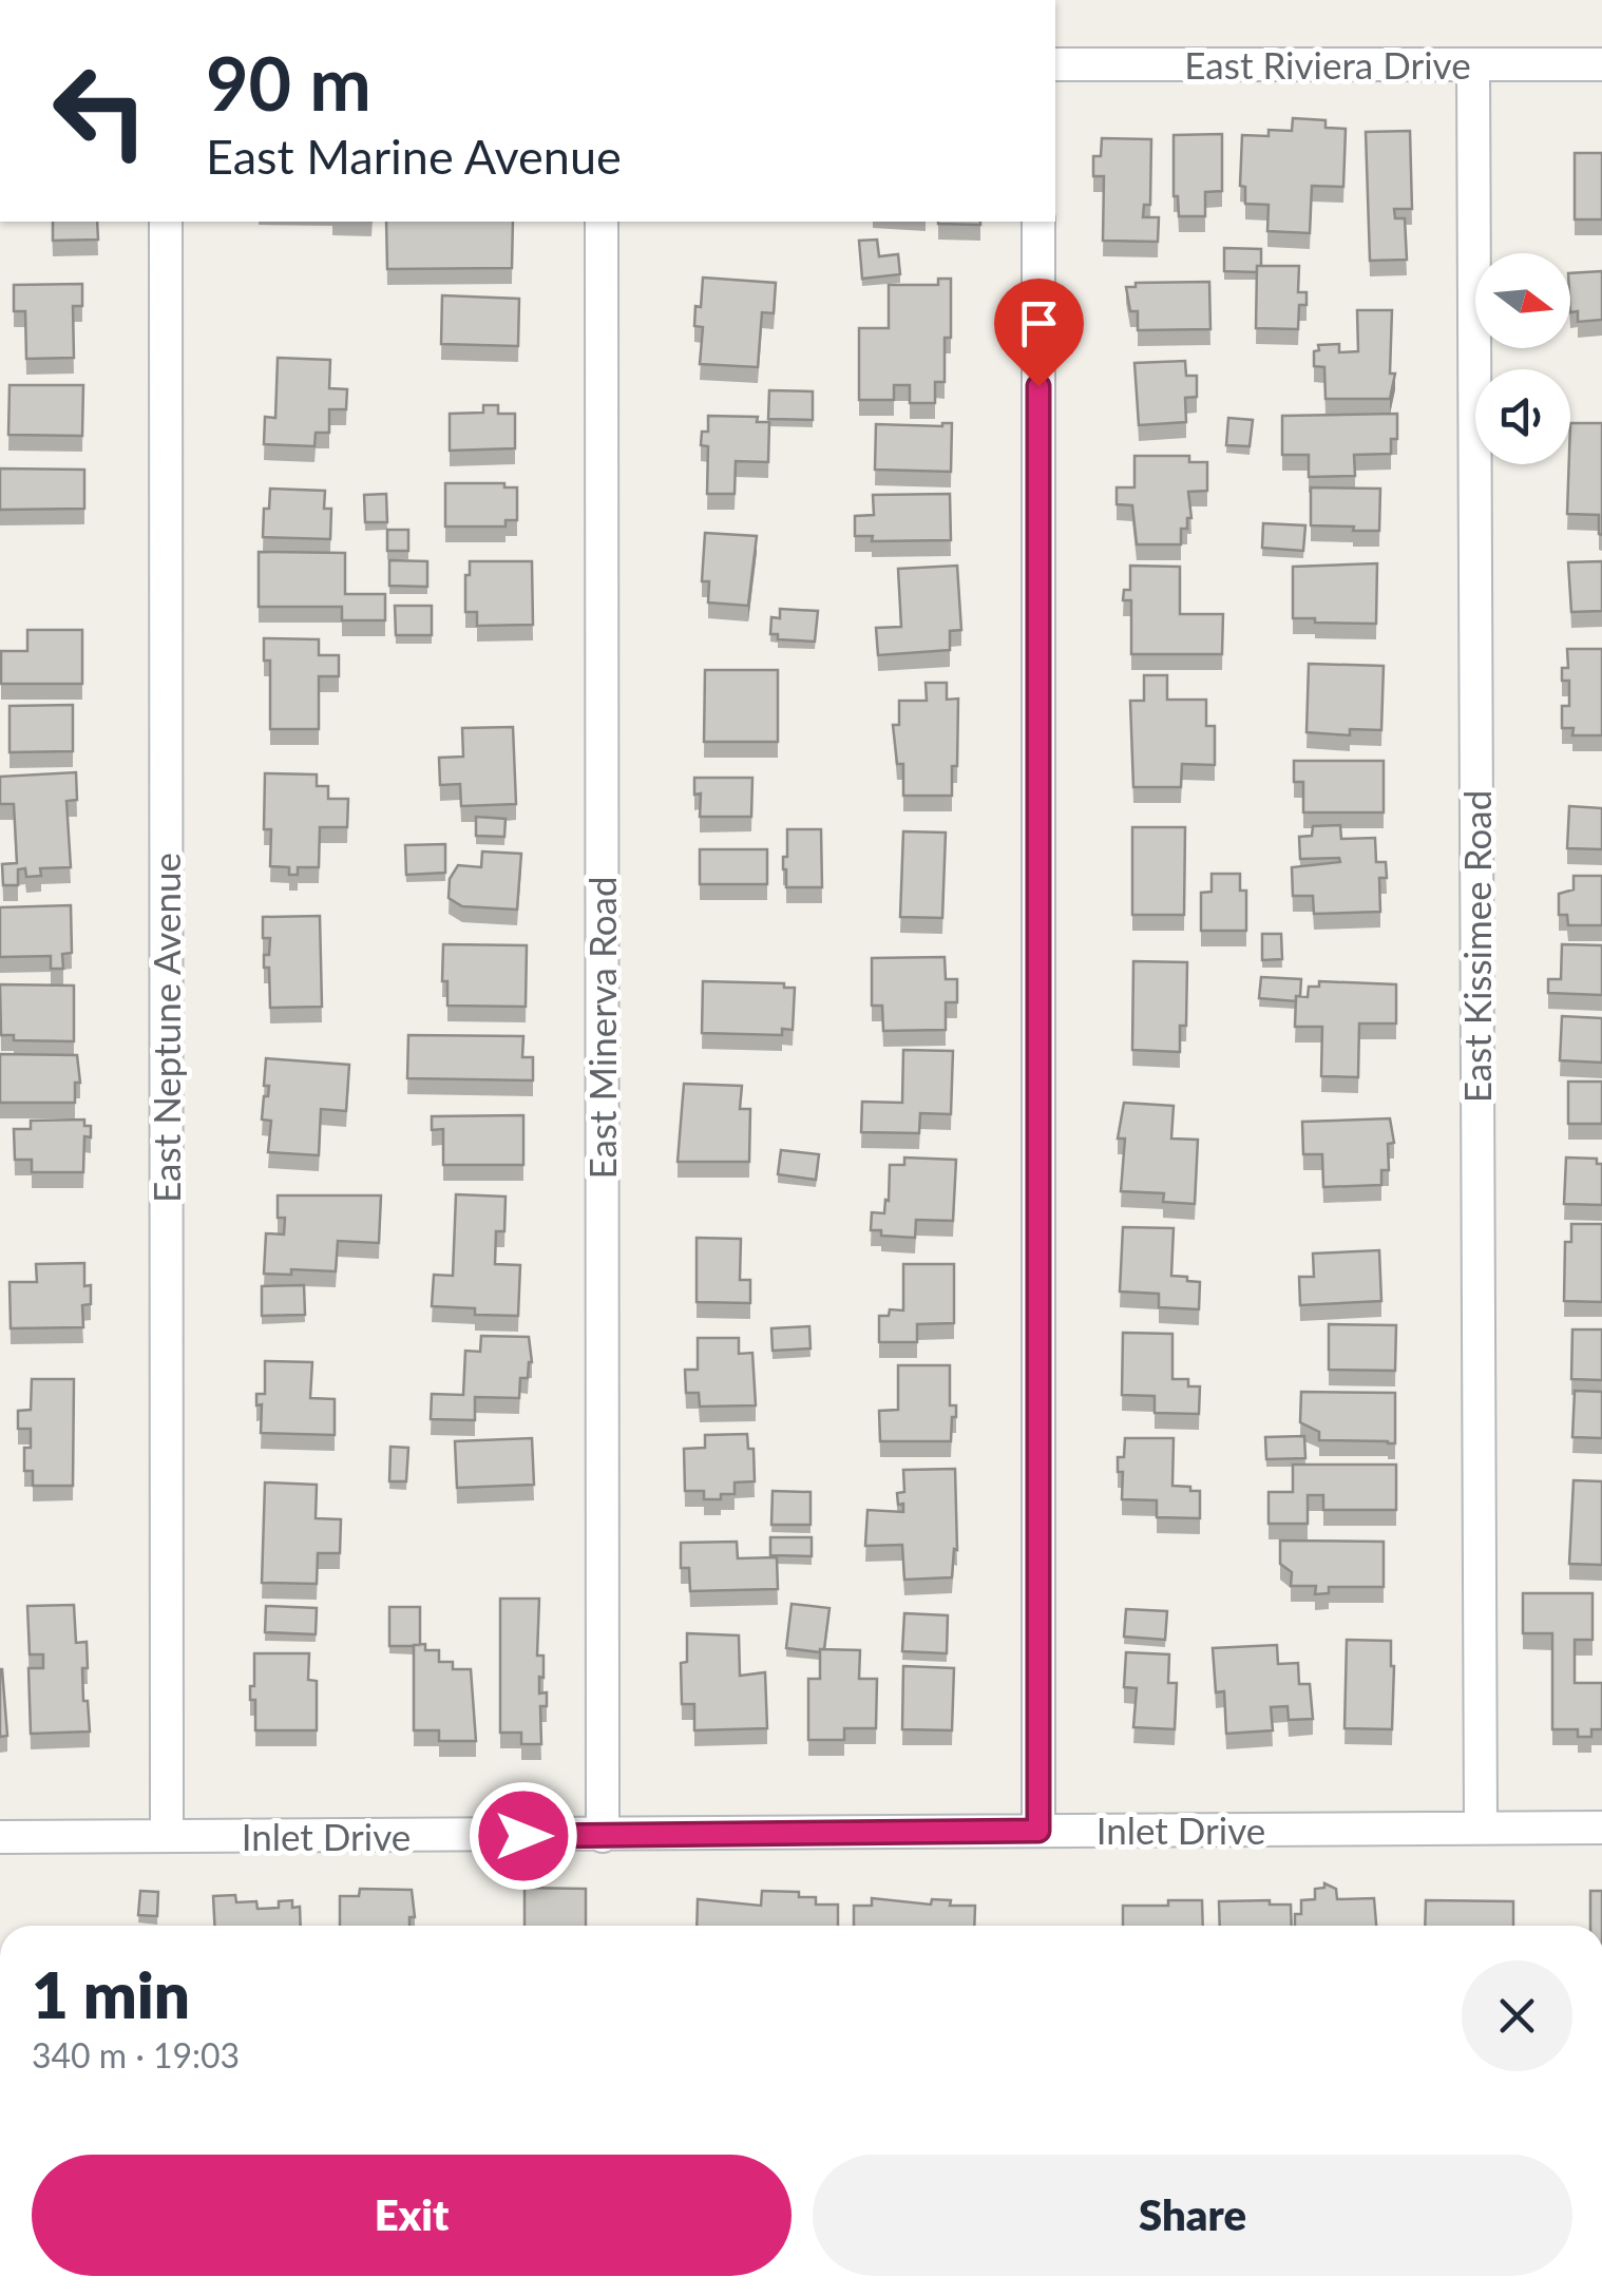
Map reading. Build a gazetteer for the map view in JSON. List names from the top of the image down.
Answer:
{
  "streets": {
    "street": [
      "East Riviera Drive",
      "East Kissimee Road",
      "East Neptune Avenue",
      "East Minerva Road",
      "Inlet Drive"
    ]
  },
  "crossings": [
    ["East Riviera Drive", "East Kissimee Road"],
    ["East Kissimee Road", "Inlet Drive"],
    ["East Neptune Avenue", "Inlet Drive"],
    ["East Minerva Road", "Inlet Drive"]
  ],
  "north": "right",
  "page": {
    "turn": ["90 m", "East Marine Avenue"],
    "heading": ["1 min", "340 m · 19:03"],
    "buttons": ["Exit", "Share"]
  }
}
